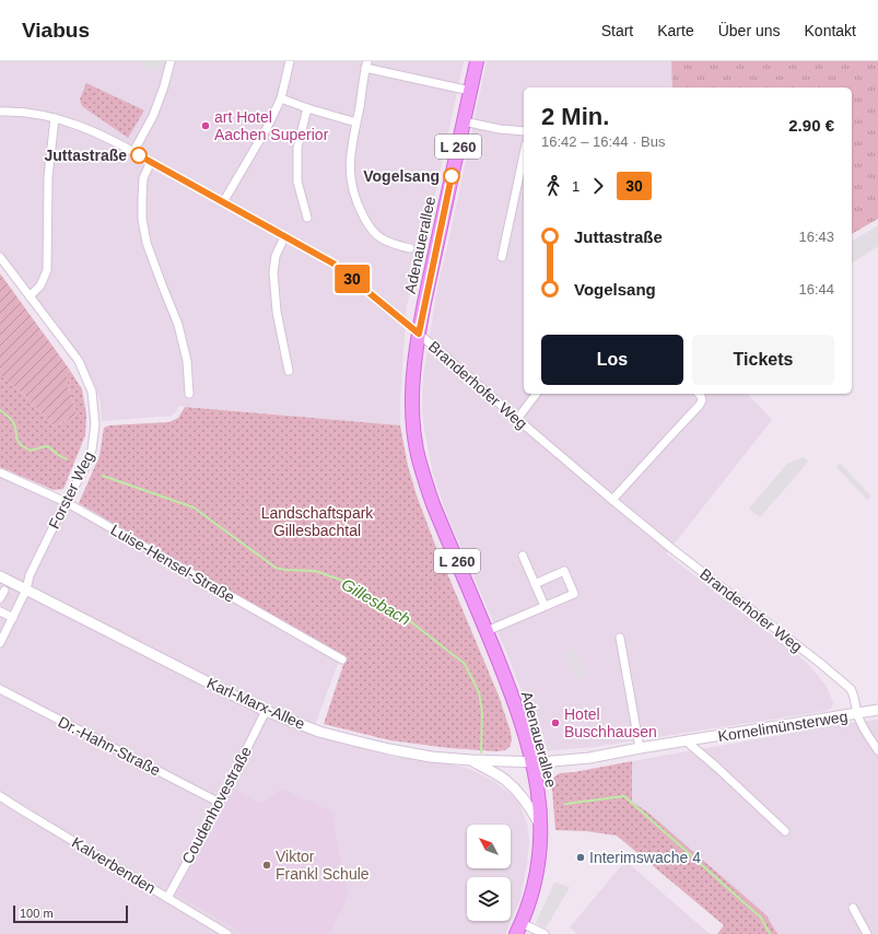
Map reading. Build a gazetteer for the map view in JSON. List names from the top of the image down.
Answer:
{
  "streets": {
    "main road": ["L 260", "Adenauerallee"],
    "street": [
      "Branderhofer Weg",
      "Forster Weg",
      "Luise-Hensel-Straße",
      "Karl-Marx-Allee",
      "Kornelimünsterweg",
      "Dr.-Hahn-Straße",
      "Coudenhovestraße",
      "Kalverbenden"
    ]
  },
  "crossings": [
    ["Adenauerallee", "Branderhofer Weg"],
    ["Adenauerallee", "Karl-Marx-Allee"],
    ["Adenauerallee", "Kornelimünsterweg"],
    ["Branderhofer Weg", "Kornelimünsterweg"],
    ["Forster Weg", "Luise-Hensel-Straße"],
    ["Forster Weg", "Karl-Marx-Allee"],
    ["Karl-Marx-Allee", "Kornelimünsterweg"],
    ["Karl-Marx-Allee", "Coudenhovestraße"],
    ["Dr.-Hahn-Straße", "Coudenhovestraße"],
    ["Coudenhovestraße", "Kalverbenden"]
  ],
  "water": ["Gillesbach"],
  "parks": ["Landschaftspark Gillesbachtal"],
  "places": [
    "art Hotel Aachen Superior",
    "Juttastraße",
    "Vogelsang",
    "Hotel Buschhausen",
    "Interimswache 4",
    "Viktor Frankl Schule"
  ],
  "lines": ["bus line 30"],
  "scale_bar": "100 m",
  "north": "top left",
  "page": {
    "header": "Viabus",
    "nav": [
      "Start",
      "Karte",
      "Über uns",
      "Kontakt"
    ],
    "on_map": "30",
    "heading": ["2 Min.", "16:42 – 16:44 · Bus", "2.90 €"],
    "legs": ["1", "30"],
    "list": [
      {
        "name": "Juttastraße",
        "value": "16:43"
      },
      {
        "name": "Vogelsang",
        "value": "16:44"
      }
    ],
    "buttons": ["Los", "Tickets"],
    "scale": "100 m"
  }
}
